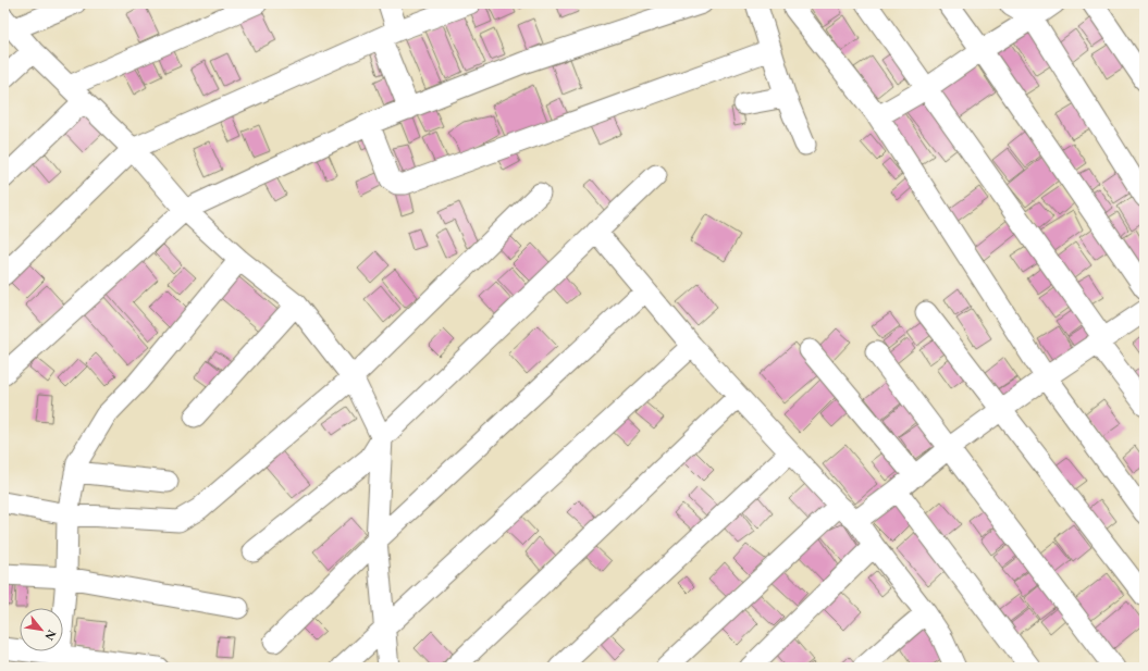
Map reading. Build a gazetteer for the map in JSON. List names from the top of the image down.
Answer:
{
  "north": "bottom right"
}
